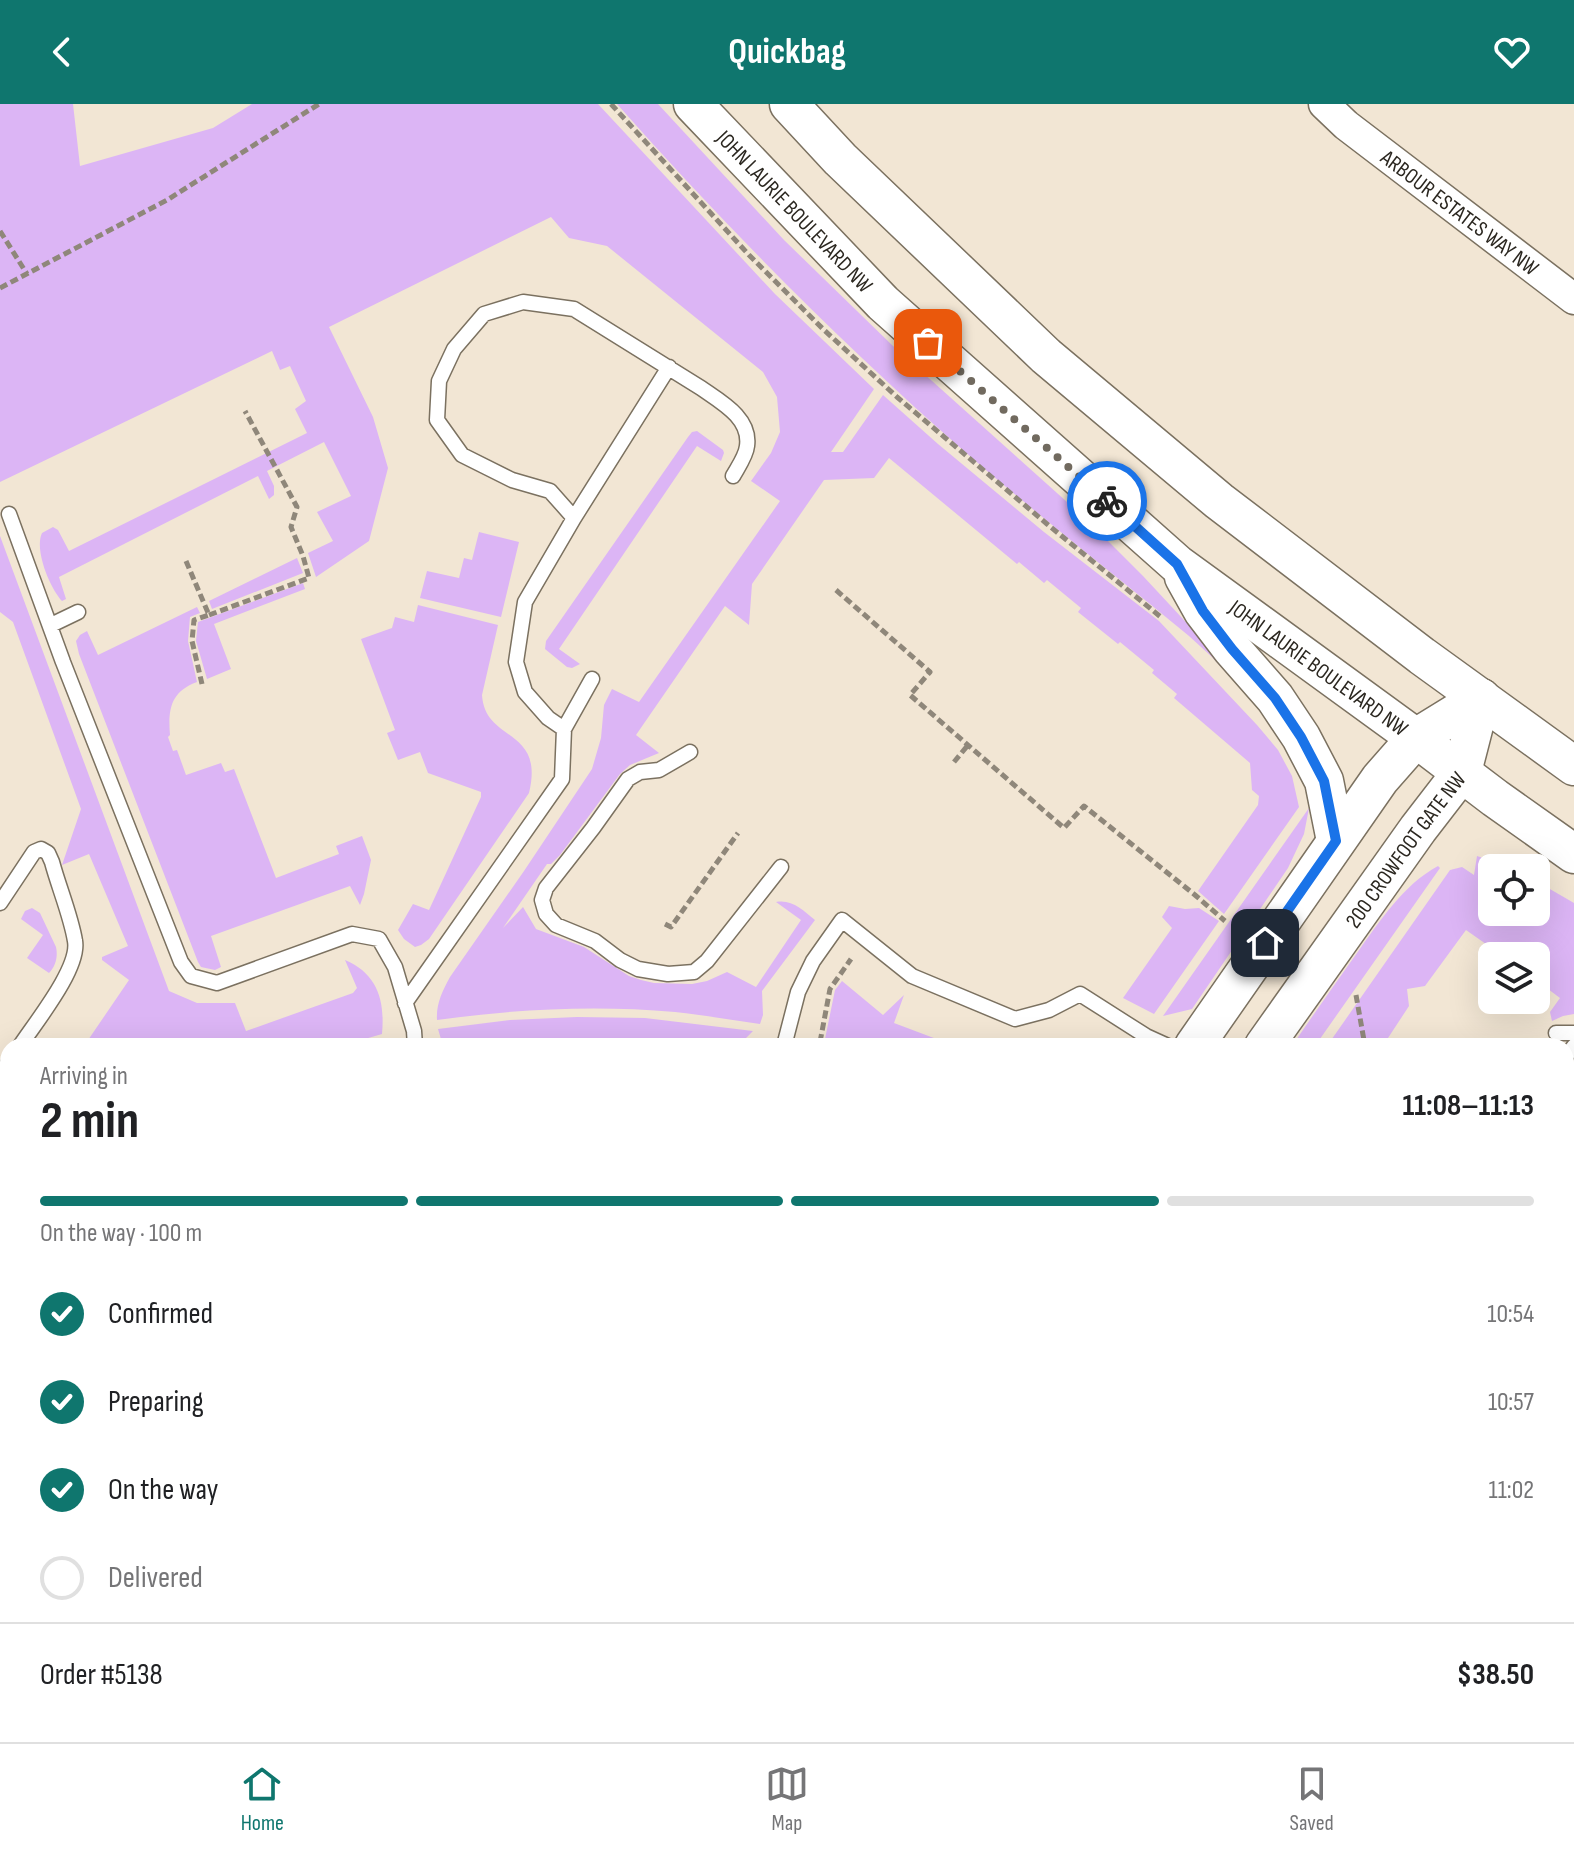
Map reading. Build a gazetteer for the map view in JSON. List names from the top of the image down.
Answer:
{
  "streets": {
    "street": ["JOHN LAURIE BOULEVARD NW", "ARBOUR ESTATES WAY NW", "200 CROWFOOT GATE NW"]
  },
  "crossings": [
    ["JOHN LAURIE BOULEVARD NW", "200 CROWFOOT GATE NW"]
  ],
  "page": {
    "header": "Quickbag",
    "heading": ["2 min", "Arriving in", "11:08–11:13"],
    "panel": ["Order #5138", "$38.50"],
    "bar": "On the way · 100 m",
    "list": [
      ["Confirmed", "10:54"],
      ["Preparing", "10:57"],
      ["On the way", "11:02"],
      "Delivered"
    ],
    "tabs": ["Home", "Map", "Saved"]
  }
}
